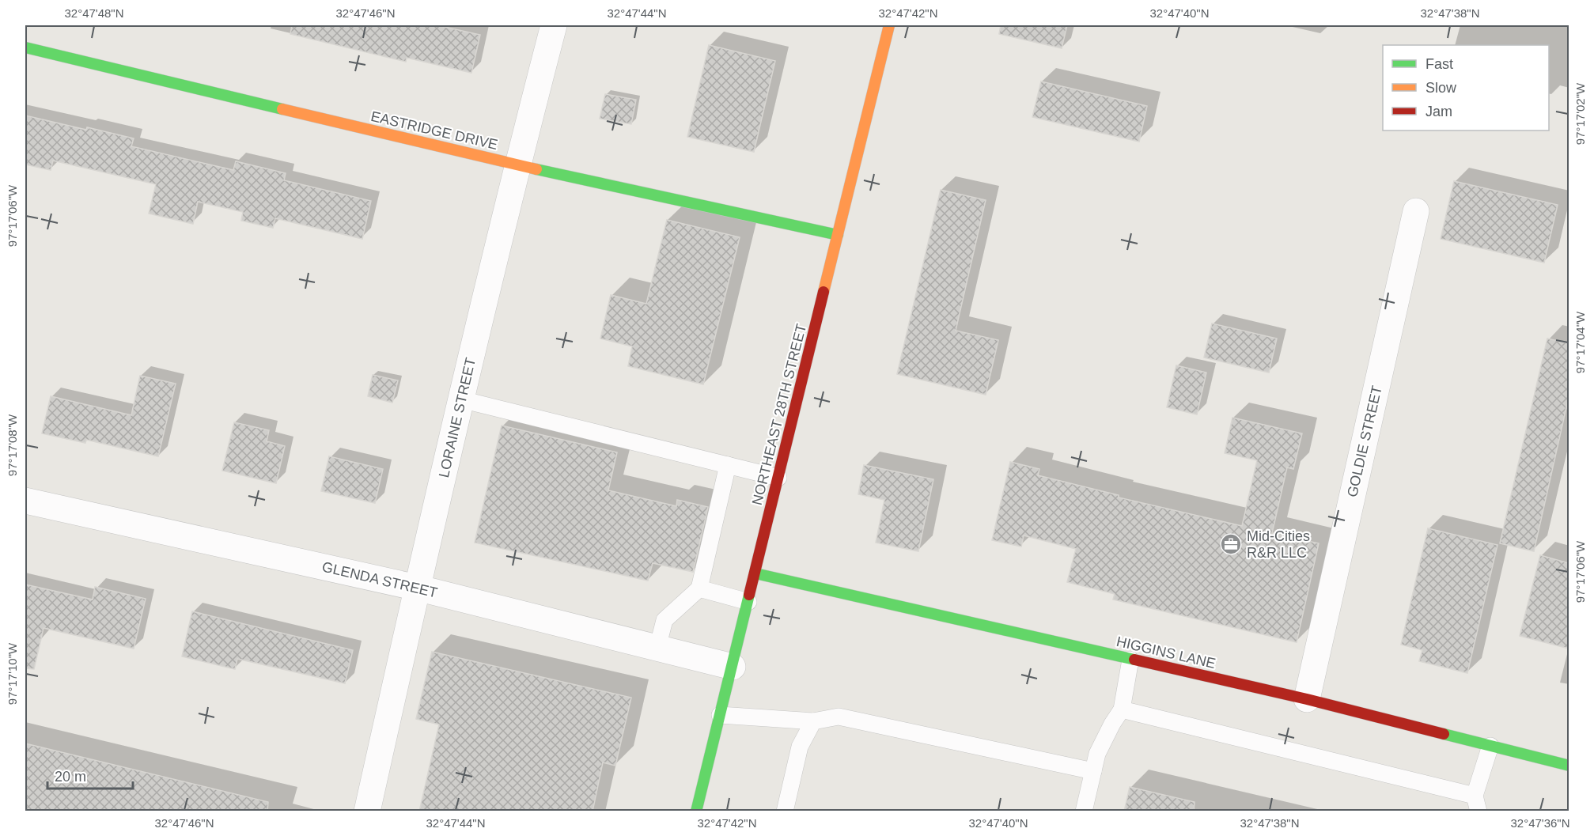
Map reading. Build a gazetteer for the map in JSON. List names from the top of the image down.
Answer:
{
  "streets": {
    "street": [
      "EASTRIDGE DRIVE",
      "NORTHEAST 28TH STREET",
      "LORAINE STREET",
      "GOLDIE STREET",
      "GLENDA STREET",
      "HIGGINS LANE"
    ]
  },
  "crossings": [
    ["EASTRIDGE DRIVE", "NORTHEAST 28TH STREET"],
    ["EASTRIDGE DRIVE", "LORAINE STREET"],
    ["NORTHEAST 28TH STREET", "GLENDA STREET"],
    ["NORTHEAST 28TH STREET", "HIGGINS LANE"],
    ["LORAINE STREET", "GLENDA STREET"],
    ["GOLDIE STREET", "HIGGINS LANE"]
  ],
  "places": {
    "office": ["Mid-Cities R&R LLC"]
  },
  "legend": ["Fast", "Slow", "Jam"],
  "scale_bar": "20 m",
  "coordinates": [
    "32°47'48\"N",
    "32°47'46\"N",
    "32°47'44\"N",
    "32°47'42\"N",
    "32°47'40\"N",
    "32°47'38\"N",
    "97°17'02\"W",
    "97°17'06\"W",
    "97°17'04\"W",
    "97°17'08\"W",
    "97°17'10\"W",
    "32°47'36\"N"
  ]
}
